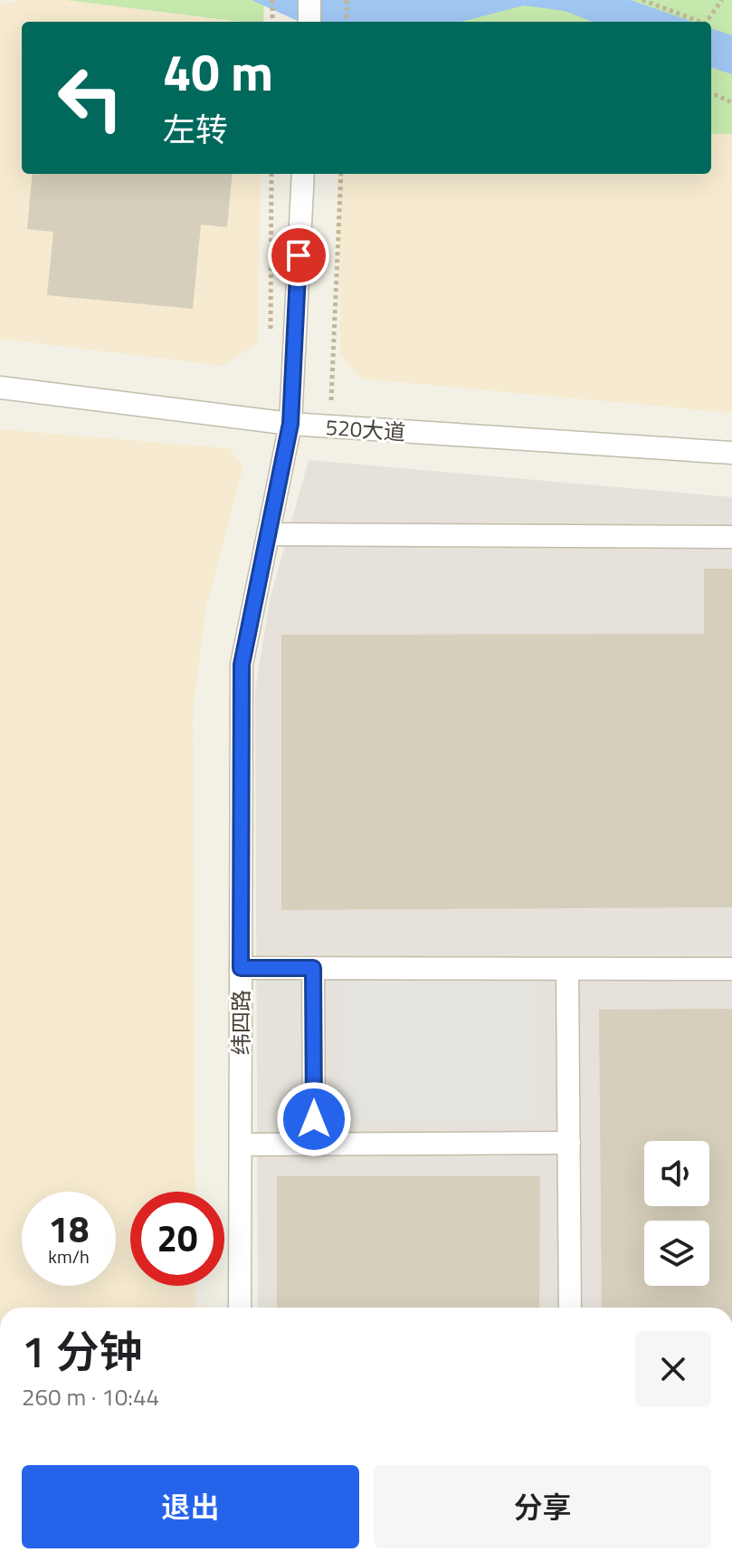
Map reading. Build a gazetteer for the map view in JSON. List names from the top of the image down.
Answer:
{
  "streets": {
    "street": ["520大道", "纬四路"]
  },
  "crossings": [
    ["520大道", "纬四路"]
  ],
  "page": {
    "turn": ["40 m", "左转"],
    "speed": "18 km/h",
    "limit": "20",
    "heading": ["1 分钟", "260 m · 10:44"],
    "buttons": ["退出", "分享"]
  }
}
